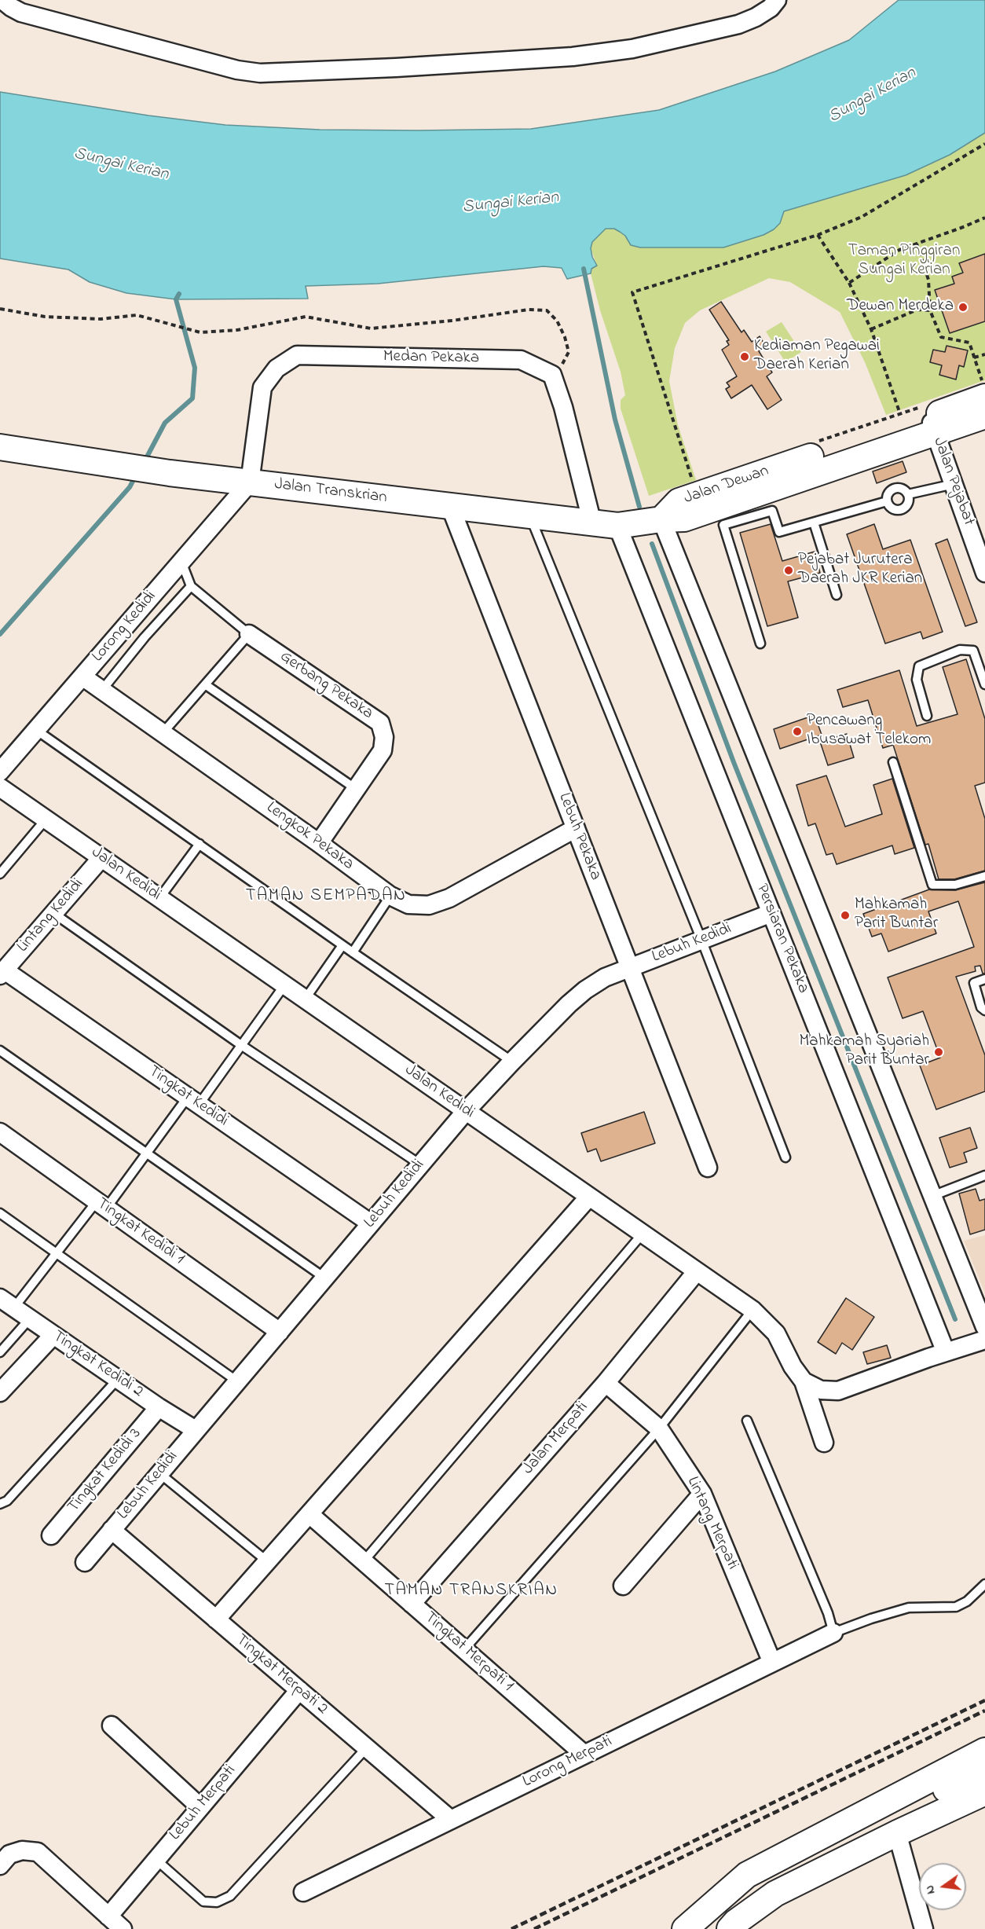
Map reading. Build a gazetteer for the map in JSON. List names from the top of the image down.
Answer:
{
  "streets": {
    "main road": ["Jalan Dewan", "Jalan Transkrian"],
    "street": [
      "Medan Pekaka",
      "Jalan Pejabat",
      "Lorong Kedidi",
      "Gerbang Pekaka",
      "Lengkok Pekaka",
      "Lebuh Pekaka",
      "Jalan Kedidi",
      "Lintang Kedidi",
      "Persiaran Pekaka",
      "Lebuh Kedidi",
      "Tingkat Kedidi",
      "Tingkat Kedidi 1",
      "Tingkat Kedidi 2",
      "Jalan Merpati",
      "Tingkat Kedidi 3",
      "Lintang Merpati",
      "Tingkat Merpati 1",
      "Tingkat Merpati 2",
      "Lorong Merpati",
      "Lebuh Merpati"
    ]
  },
  "crossings": [
    ["Medan Pekaka", "Jalan Transkrian"],
    ["Medan Pekaka", "Lorong Kedidi"],
    ["Jalan Pejabat", "Jalan Dewan"],
    ["Jalan Dewan", "Jalan Transkrian"],
    ["Jalan Transkrian", "Lorong Kedidi"],
    ["Jalan Transkrian", "Lebuh Pekaka"],
    ["Jalan Transkrian", "Persiaran Pekaka"],
    ["Lorong Kedidi", "Lengkok Pekaka"],
    ["Gerbang Pekaka", "Lengkok Pekaka"],
    ["Lengkok Pekaka", "Lebuh Pekaka"],
    ["Lebuh Pekaka", "Lebuh Kedidi"],
    ["Jalan Kedidi", "Lintang Kedidi"],
    ["Jalan Kedidi", "Lebuh Kedidi"],
    ["Jalan Kedidi", "Jalan Merpati"],
    ["Lintang Kedidi", "Tingkat Kedidi"],
    ["Persiaran Pekaka", "Lebuh Kedidi"],
    ["Lebuh Kedidi", "Tingkat Kedidi"],
    ["Lebuh Kedidi", "Tingkat Kedidi 1"],
    ["Lebuh Kedidi", "Tingkat Kedidi 2"],
    ["Lebuh Kedidi", "Tingkat Merpati 2"],
    ["Tingkat Kedidi 2", "Tingkat Kedidi 3"],
    ["Jalan Merpati", "Lintang Merpati"],
    ["Jalan Merpati", "Tingkat Merpati 1"],
    ["Lintang Merpati", "Lorong Merpati"],
    ["Tingkat Merpati 1", "Lorong Merpati"],
    ["Tingkat Merpati 2", "Lorong Merpati"],
    ["Tingkat Merpati 2", "Lebuh Merpati"]
  ],
  "districts": ["TAMAN SEMPADAN", "TAMAN TRANSKRIAN"],
  "water": ["Sungai Kerian"],
  "parks": ["Taman Pinggiran Sungai Kerian"],
  "places": [
    "Dewan Merdeka",
    "Kediaman Pegawai Daerah Kerian",
    "Pejabat Jurutera Daerah JKR Kerian",
    "Pencawang Ibusawat Telekom",
    "Mahkamah Parit Buntar",
    "Mahkamah Syariah Parit Buntar"
  ],
  "north": "left"
}
